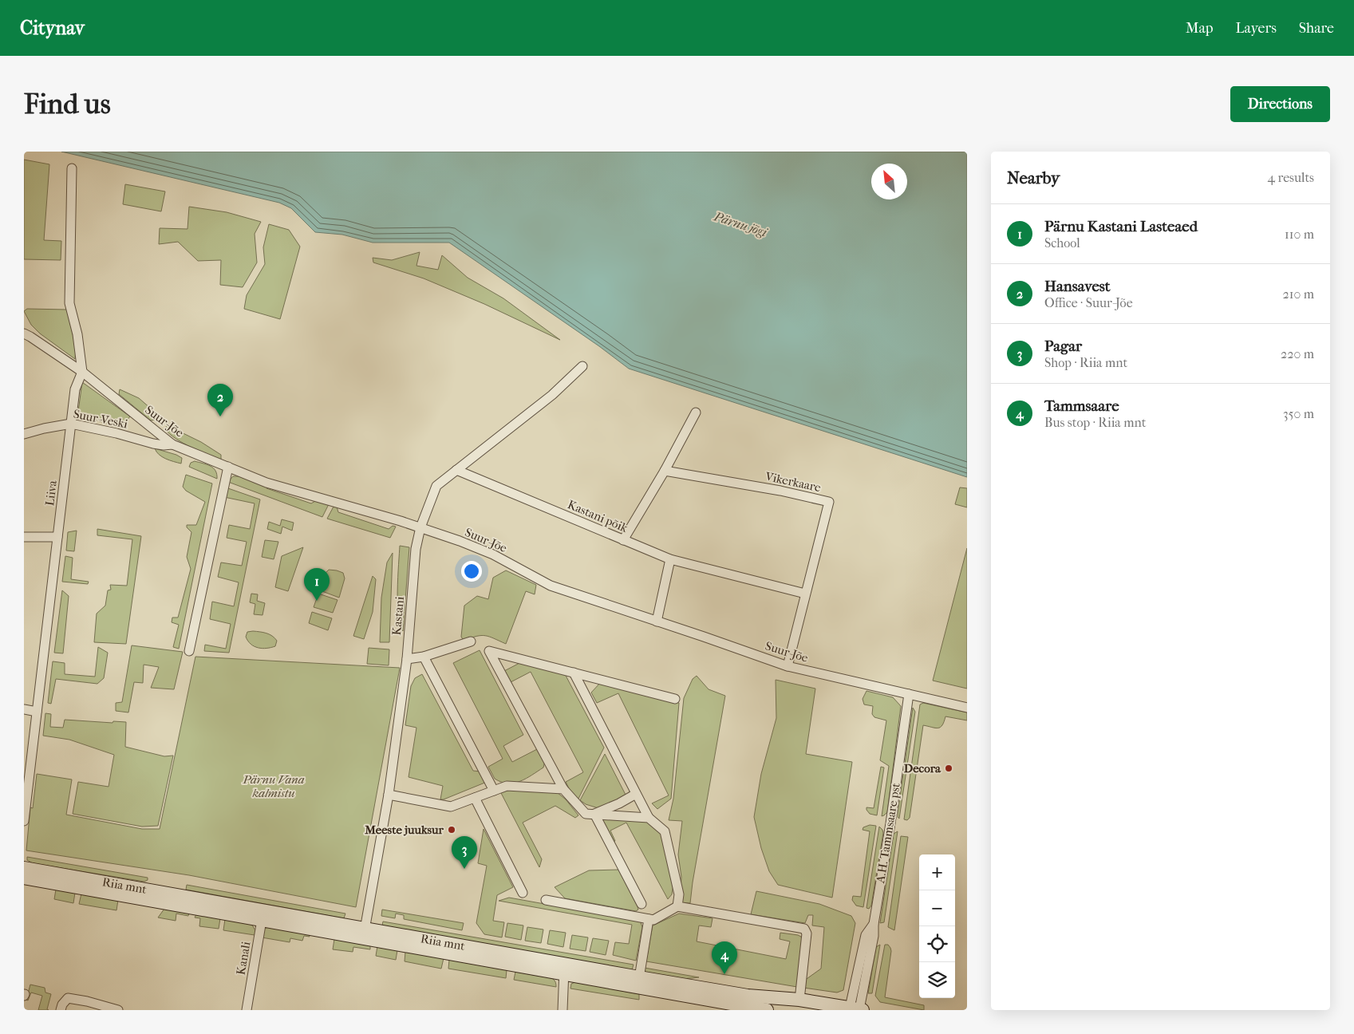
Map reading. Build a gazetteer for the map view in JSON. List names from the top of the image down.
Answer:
{
  "streets": {
    "main road": ["Riia mnt"],
    "street": [
      "Suur-Veski",
      "Suur-Jõe",
      "Vikerkaare",
      "Liiva",
      "Kastani põik",
      "Kastani",
      "A.H. Tammsaare pst",
      "Kanali"
    ]
  },
  "crossings": [
    ["Suur-Veski", "Suur-Jõe"],
    ["Suur-Veski", "Liiva"],
    ["Suur-Jõe", "Vikerkaare"],
    ["Suur-Jõe", "Liiva"],
    ["Suur-Jõe", "Kastani"],
    ["Suur-Jõe", "A.H. Tammsaare pst"],
    ["Vikerkaare", "Kastani põik"],
    ["Kastani põik", "Kastani"],
    ["Kastani", "Riia mnt"],
    ["A.H. Tammsaare pst", "Riia mnt"],
    ["Riia mnt", "Kanali"]
  ],
  "water": ["Pärnu jõgi"],
  "parks": ["Pärnu Vana kalmistu"],
  "places": ["Decora", "Meeste juuksur"],
  "north": "top left",
  "page": {
    "header": "Citynav",
    "nav": ["Map", "Layers", "Share"],
    "buttons": "Directions",
    "title": "Find us",
    "heading": ["Nearby", "4 results"],
    "list": [
      {
        "mark": "1",
        "name": "Pärnu Kastani Lasteaed",
        "note": "School",
        "value": "110 m"
      },
      {
        "mark": "2",
        "name": "Hansavest",
        "note": "Office · Suur-Jõe",
        "value": "210 m"
      },
      {
        "mark": "3",
        "name": "Pagar",
        "note": "Shop · Riia mnt",
        "value": "220 m"
      },
      {
        "mark": "4",
        "name": "Tammsaare",
        "note": "Bus stop · Riia mnt",
        "value": "350 m"
      }
    ],
    "pins": [
      "2",
      "1",
      "3",
      "4"
    ],
    "map_buttons": ["+", "−"]
  }
}
